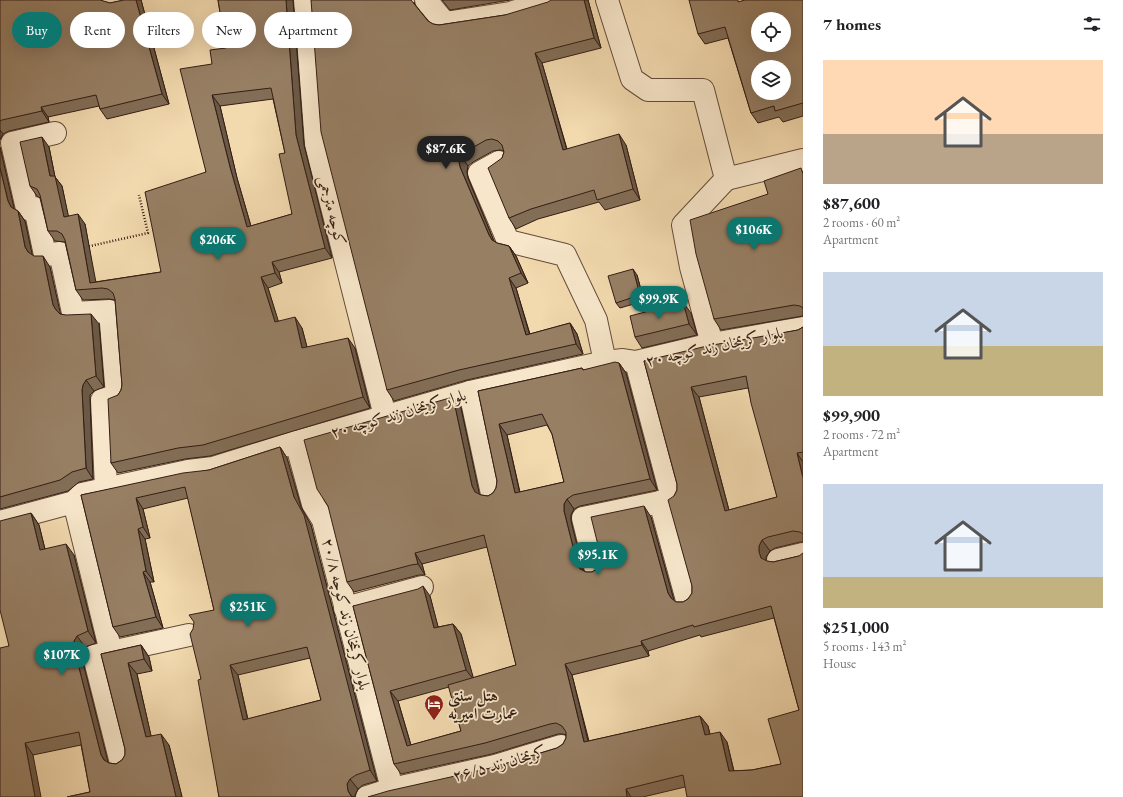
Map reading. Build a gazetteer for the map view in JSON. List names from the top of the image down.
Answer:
{
  "streets": {
    "lane": [
      "کوچه مترجمی",
      "بلوار کریمخان زند کوچه ۲۰",
      "بلوار کریمخان زند کوچه ۲۰/۸",
      "کریمخان زند ۲۶/۵"
    ]
  },
  "crossings": [
    ["کوچه مترجمی", "بلوار کریمخان زند کوچه ۲۰"],
    ["بلوار کریمخان زند کوچه ۲۰", "بلوار کریمخان زند کوچه ۲۰/۸"],
    ["بلوار کریمخان زند کوچه ۲۰/۸", "کریمخان زند ۲۶/۵"]
  ],
  "places": {
    "hotel": ["هتل سنتی عمارت امیریه"]
  },
  "page": {
    "heading": "7 homes",
    "chip": [
      "Buy",
      "Rent",
      "Filters",
      "New",
      "Apartment"
    ],
    "list": [
      {
        "name": "$87,600",
        "note": "2 rooms · 60 m² · Apartment"
      },
      {
        "name": "$99,900",
        "note": "2 rooms · 72 m² · Apartment"
      },
      {
        "name": "$251,000",
        "note": "5 rooms · 143 m² · House"
      }
    ],
    "price": [
      "$87.6K",
      "$106K",
      "$206K",
      "$99.9K",
      "$95.1K",
      "$251K",
      "$107K"
    ]
  }
}
